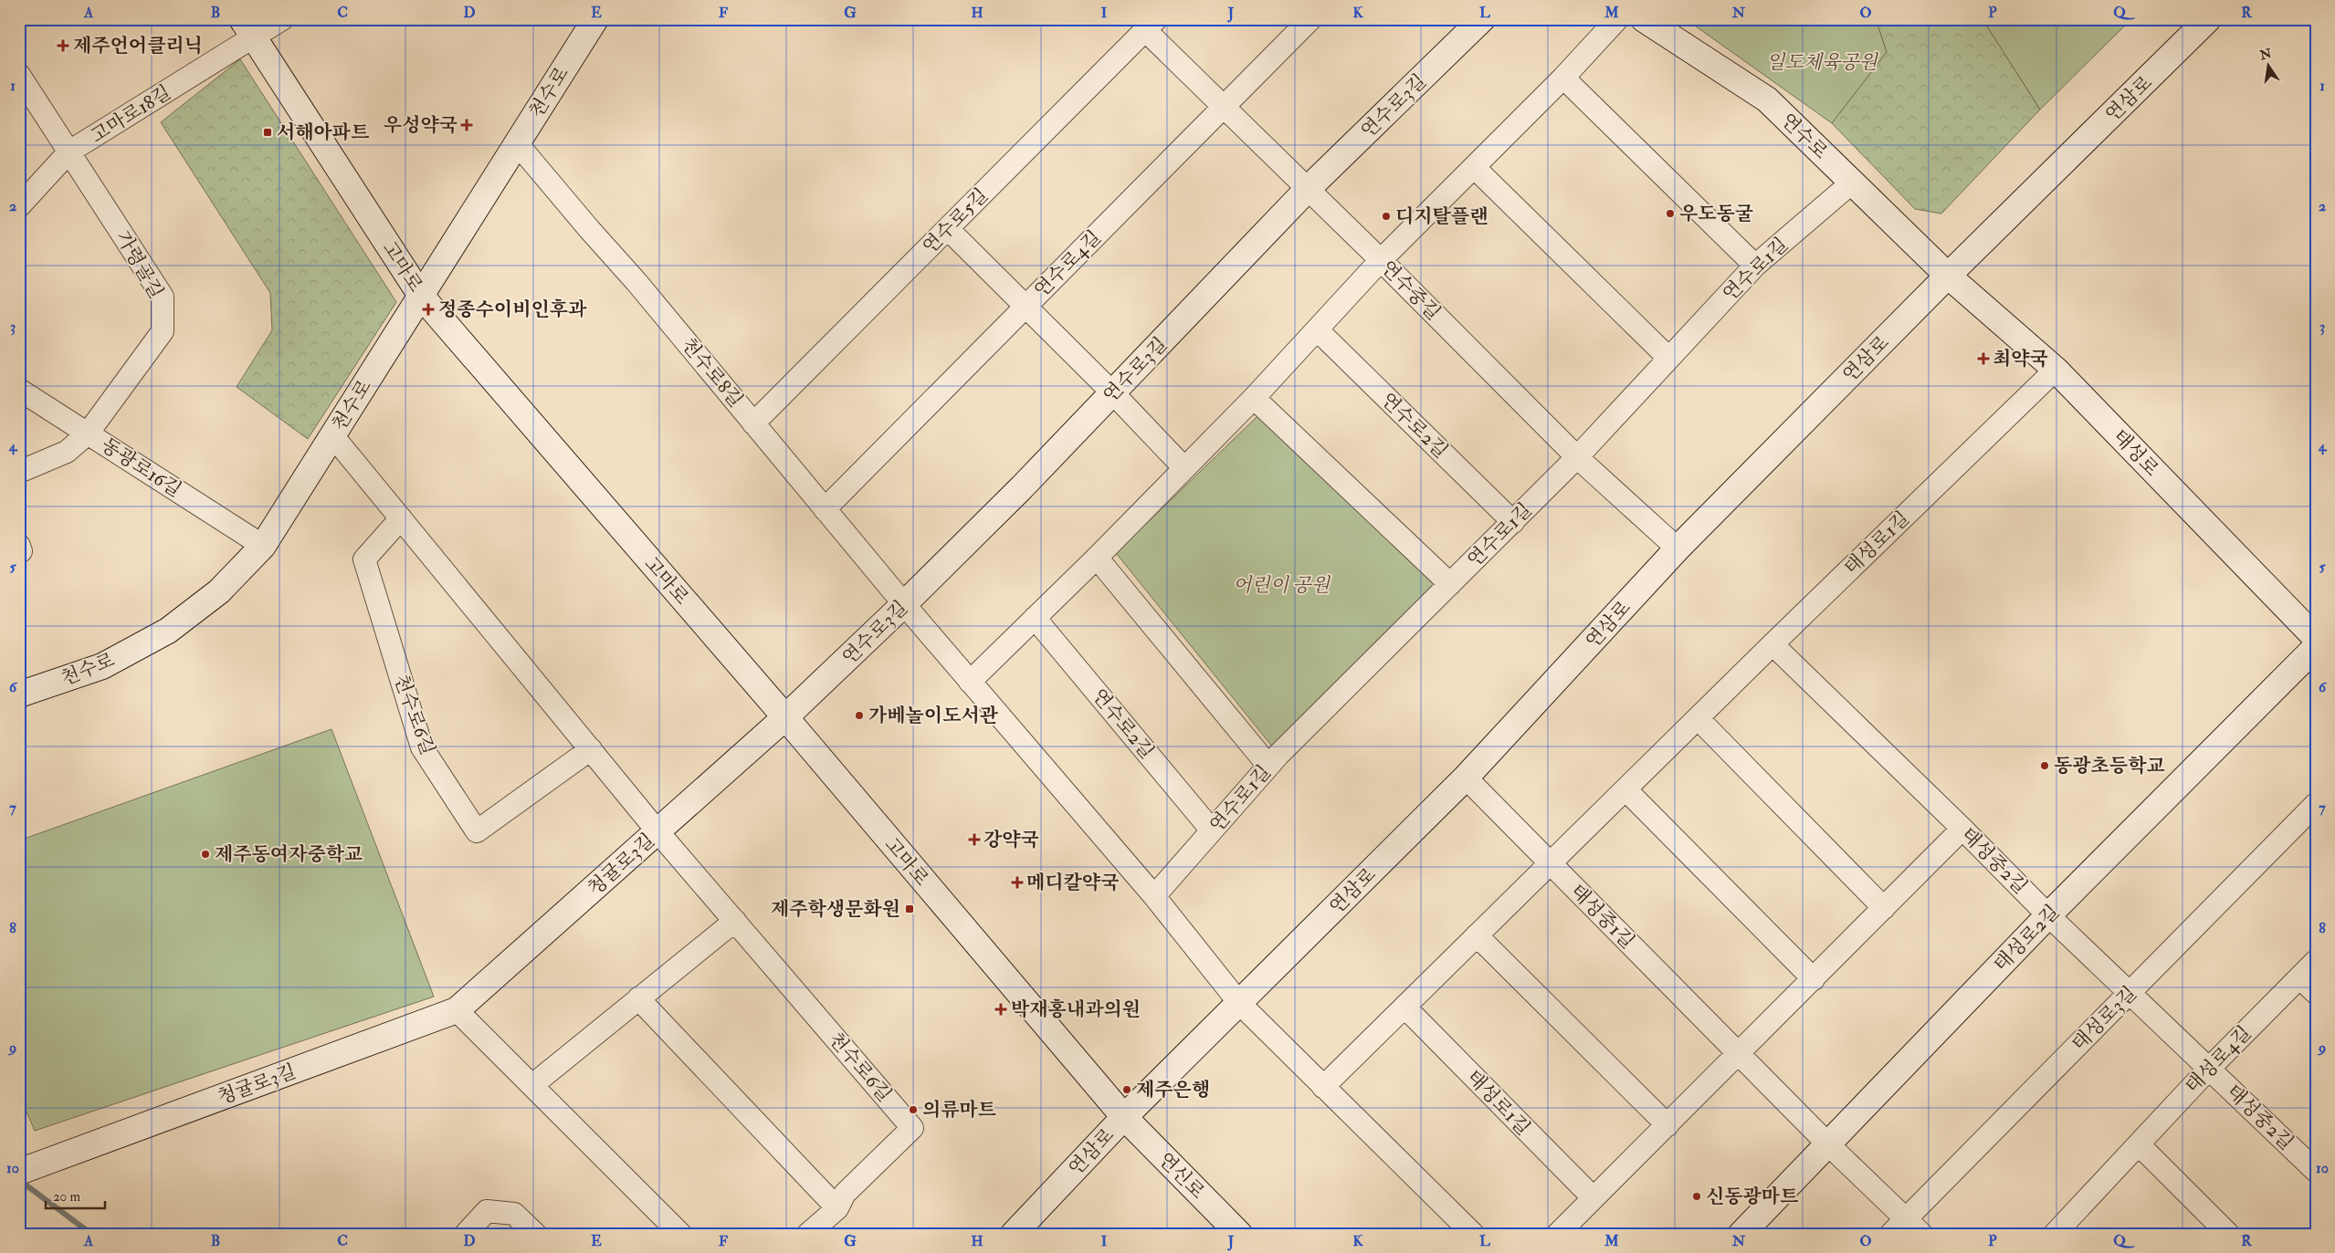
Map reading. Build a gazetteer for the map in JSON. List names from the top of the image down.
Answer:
{
  "streets": {
    "street": [
      "천수로",
      "연삼로",
      "연수로3길",
      "고마로18길",
      "연수로",
      "연수로5길",
      "연수로4길",
      "가령골길",
      "고마로",
      "연수로1길",
      "연수중길",
      "천수로8길",
      "연수로2길",
      "태성로",
      "동광로16길",
      "태성로1길",
      "천수로6길",
      "태성중2길",
      "청귤로3길",
      "태성중1길",
      "태성로2길",
      "태성로3길",
      "태성로4길",
      "연신로"
    ]
  },
  "crossings": [
    ["천수로", "고마로"],
    ["천수로", "천수로8길"],
    ["천수로", "동광로16길"],
    ["천수로", "천수로6길"],
    ["연삼로", "연수로"],
    ["연삼로", "고마로"],
    ["연삼로", "연수중길"],
    ["연삼로", "태성로"],
    ["연삼로", "태성중1길"],
    ["연삼로", "연신로"],
    ["연수로3길", "고마로"],
    ["연수로3길", "연수중길"],
    ["연수로3길", "천수로8길"],
    ["연수로3길", "청귤로3길"],
    ["고마로18길", "가령골길"],
    ["고마로18길", "고마로"],
    ["연수로", "연수로1길"],
    ["연수로", "태성로"],
    ["연수로5길", "연수중길"],
    ["연수로5길", "천수로8길"],
    ["연수로4길", "연수중길"],
    ["연수로4길", "천수로8길"],
    ["가령골길", "동광로16길"],
    ["고마로", "청귤로3길"],
    ["고마로", "연신로"],
    ["연수로1길", "연수중길"],
    ["연수로1길", "연수로2길"],
    ["태성로", "태성로1길"],
    ["태성로1길", "태성중2길"],
    ["태성로1길", "태성중1길"],
    ["천수로6길", "청귤로3길"],
    ["태성중2길", "태성로2길"],
    ["태성중2길", "태성로3길"],
    ["태성중2길", "태성로4길"],
    ["태성중1길", "태성로2길"],
    ["태성중1길", "태성로3길"]
  ],
  "parks": ["일도체육공원", "어린이 공원"],
  "places": {
    "health": [
      "제주언어클리닉",
      "우성약국",
      "정종수이비인후과",
      "최약국",
      "강약국",
      "메디칼약국",
      "박재홍내과의원"
    ],
    "transit": ["서해아파트", "제주학생문화원"],
    "other": [
      "우도동굴",
      "디지탈플랜",
      "가베놀이도서관",
      "동광초등학교",
      "제주동여자중학교",
      "제주은행",
      "의류마트",
      "신동광마트"
    ]
  },
  "scale_bar": "20 m",
  "north": "top",
  "grid": {
    "columns": [
      "A",
      "B",
      "C",
      "D",
      "E",
      "F",
      "G",
      "H",
      "I",
      "J",
      "K",
      "L",
      "M",
      "N",
      "O",
      "P",
      "Q",
      "R"
    ],
    "rows": [
      "1",
      "2",
      "3",
      "4",
      "5",
      "6",
      "7",
      "8",
      "9",
      "10"
    ]
  }
}
